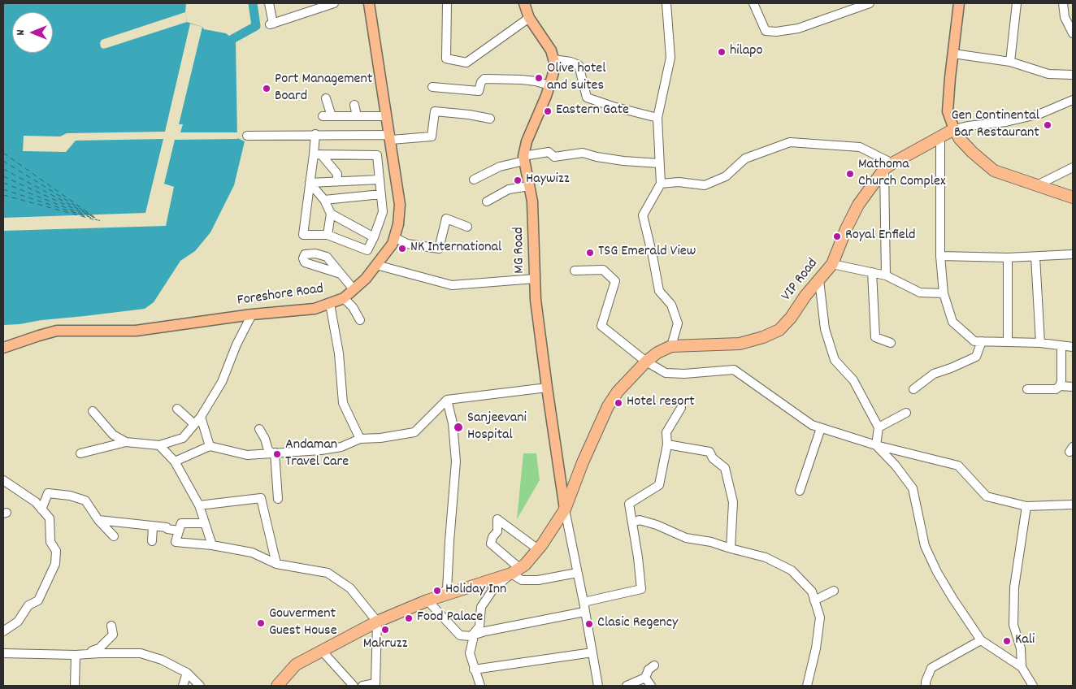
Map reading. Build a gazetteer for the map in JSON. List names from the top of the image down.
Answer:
{
  "streets": {
    "highway": ["VIP Road"],
    "main road": ["MG Road", "Foreshore Road"]
  },
  "crossings": [
    ["MG Road", "VIP Road"]
  ],
  "places": [
    "hilapo",
    "Olive hotel and suites",
    "Port Management Board",
    "Eastern Gate",
    "Gen Continental Bar Restaurant",
    "Mathoma Church Complex",
    "Haywizz",
    "Royal Enfield",
    "NK International",
    "TSG Emerald View",
    "Hotel resort",
    "Sanjeevani Hospital",
    "Andaman Travel Care",
    "Holiday Inn",
    "Food Palace",
    "Gouverment Guest House",
    "Clasic Regency",
    "Makruzz",
    "Kali"
  ],
  "north": "left"
}
